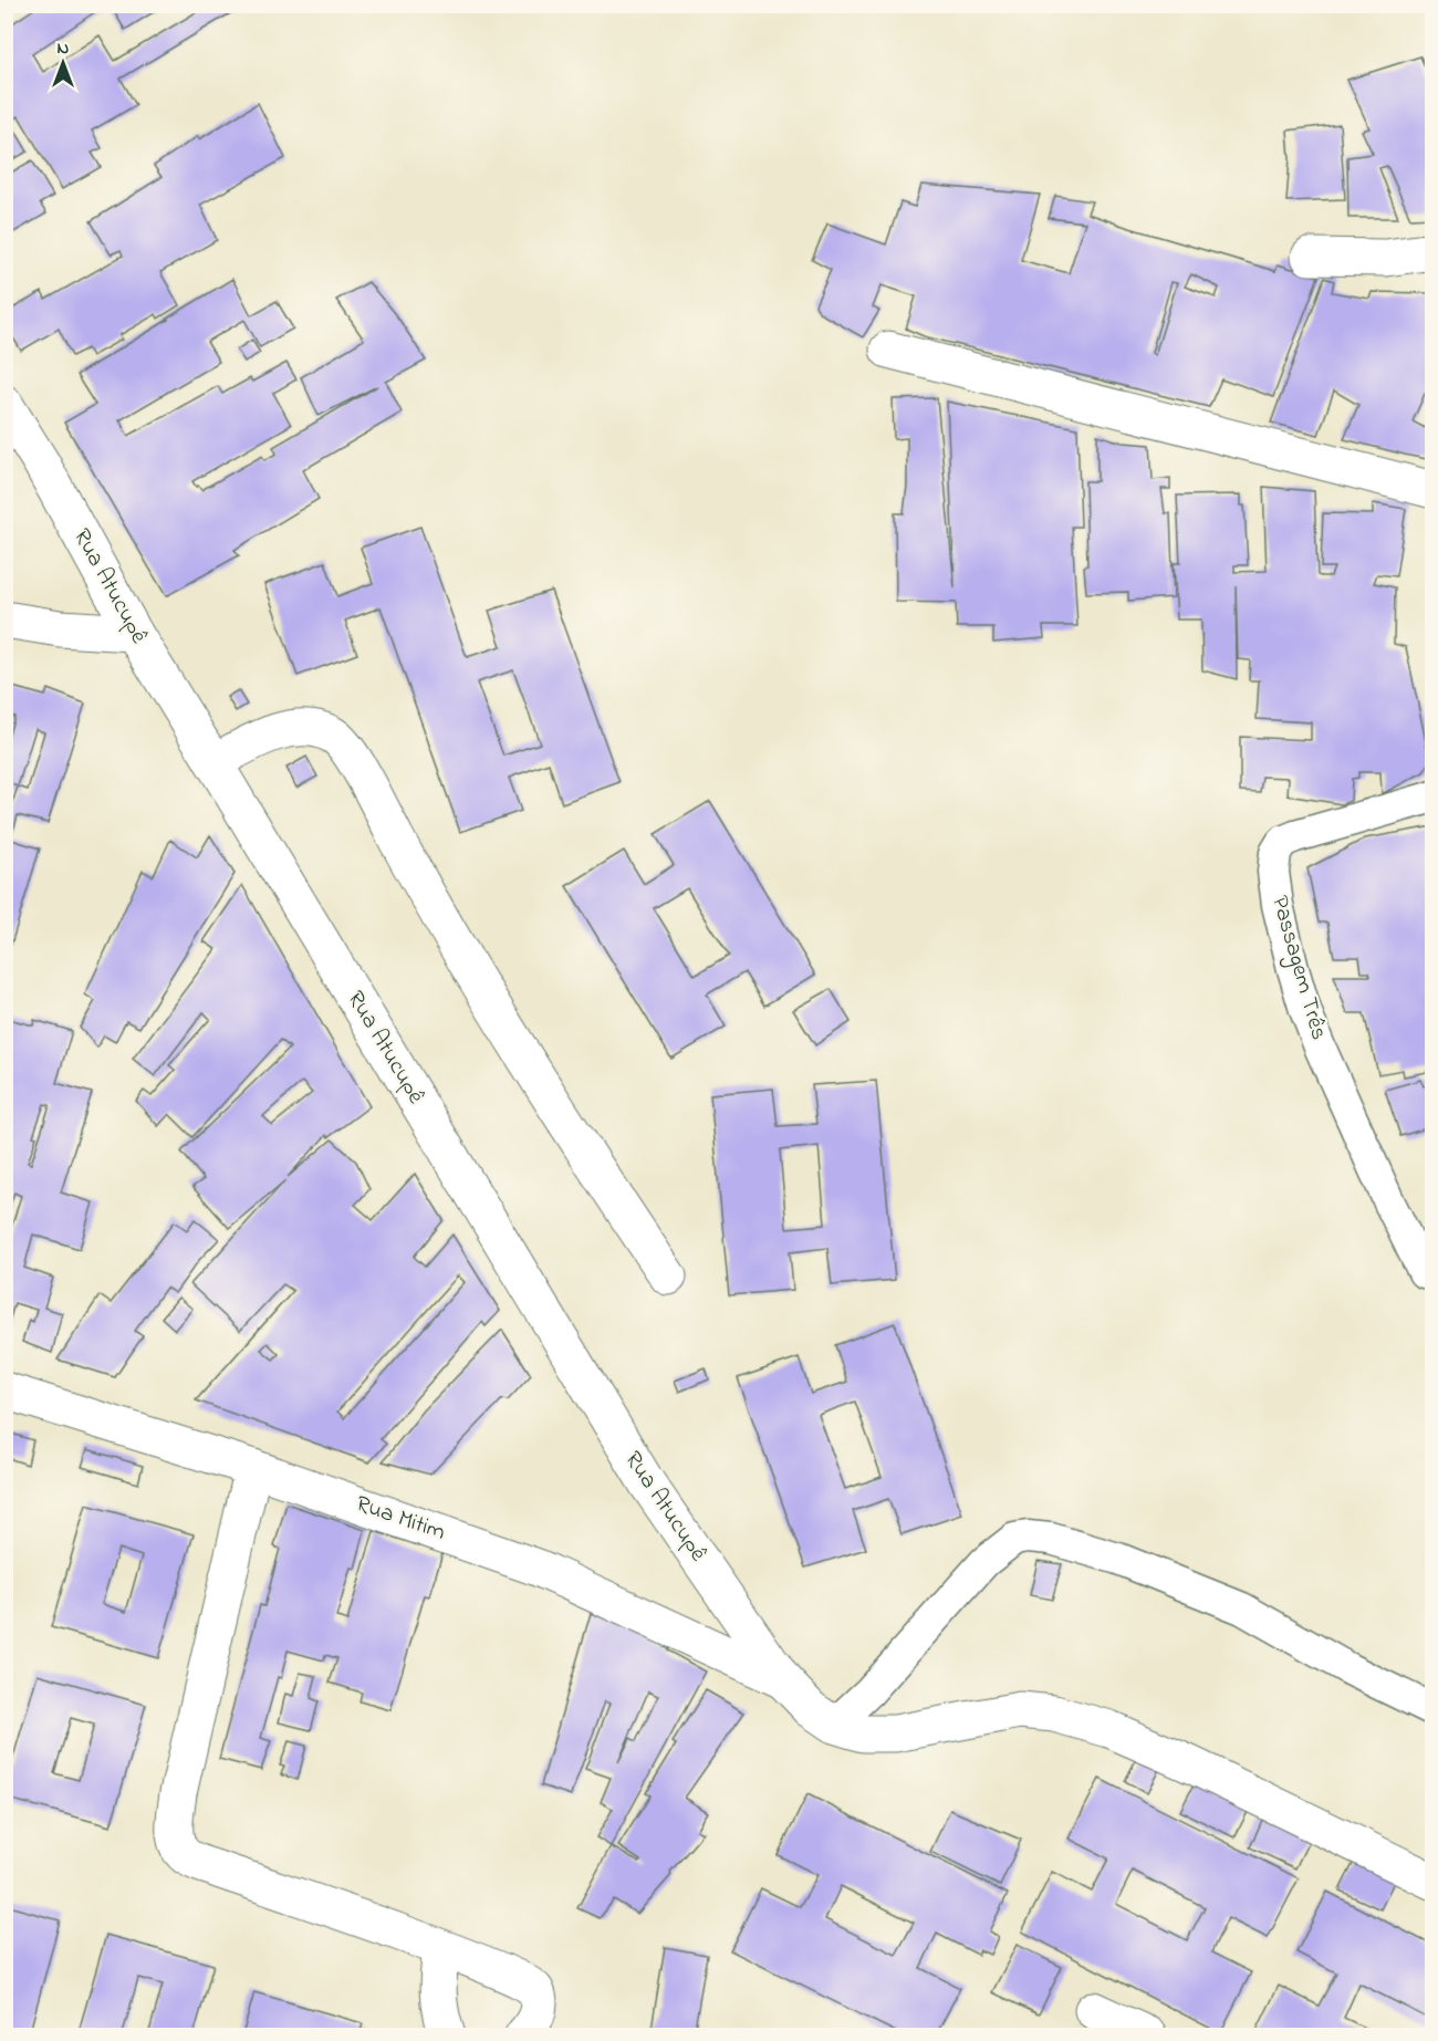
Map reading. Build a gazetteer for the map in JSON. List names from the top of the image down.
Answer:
{
  "streets": {
    "street": ["Rua Atucupê", "Rua Mitim"],
    "lane": ["Passagem Três"]
  },
  "crossings": [
    ["Rua Atucupê", "Rua Mitim"]
  ],
  "north": "top"
}
